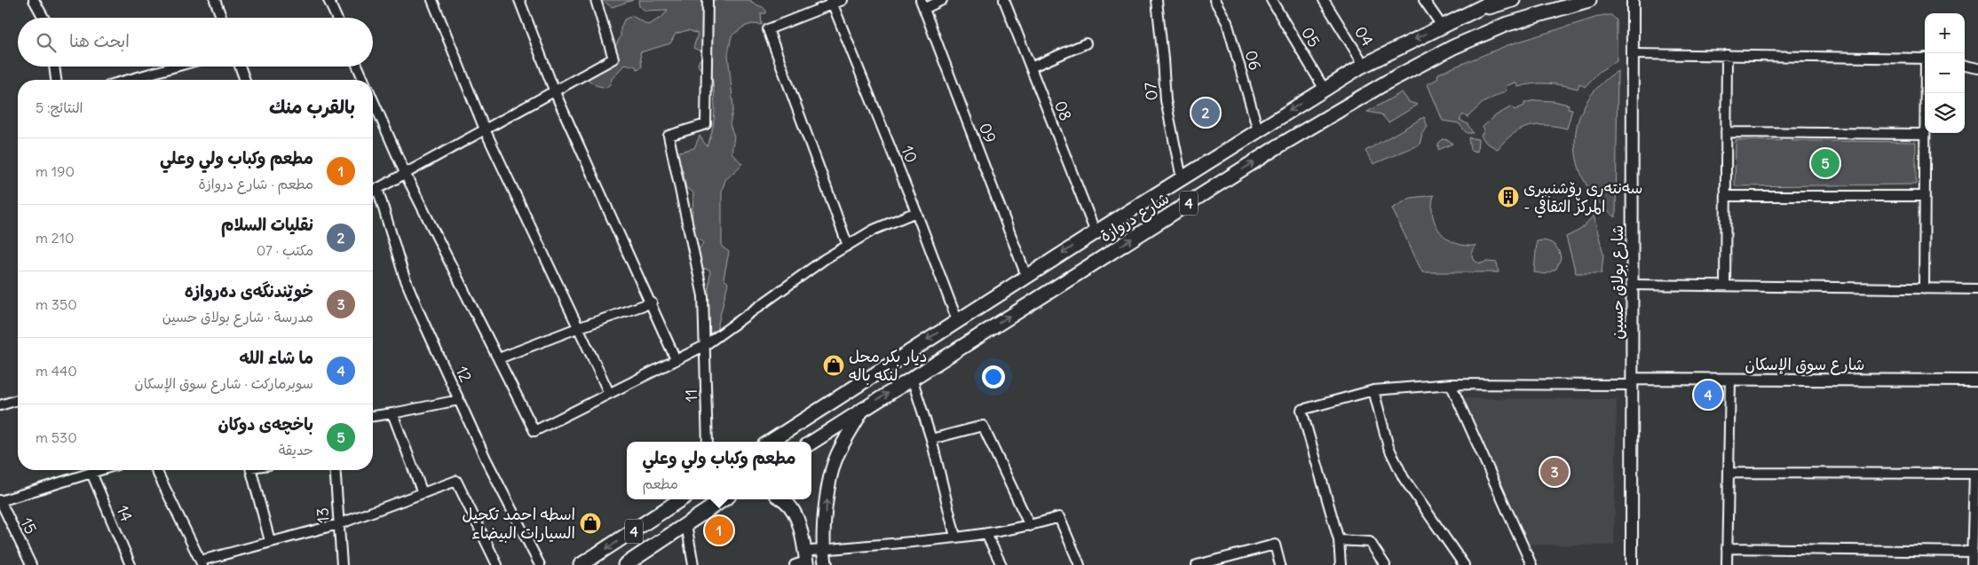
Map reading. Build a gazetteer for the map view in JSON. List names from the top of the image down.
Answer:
{
  "streets": {
    "main road": ["4", "شارع دروازة"],
    "street": [
      "04",
      "05",
      "06",
      "07",
      "08",
      "09",
      "10",
      "شارع بولاق حسين",
      "شارع سوق الإسكان",
      "12",
      "11",
      "14",
      "13",
      "15"
    ]
  },
  "crossings": [
    ["04", "شارع دروازة"],
    ["05", "شارع دروازة"],
    ["06", "شارع دروازة"],
    ["07", "شارع دروازة"],
    ["08", "شارع دروازة"],
    ["09", "شارع دروازة"],
    ["10", "شارع دروازة"],
    ["شارع بولاق حسين", "شارع سوق الإسكان"]
  ],
  "places": {
    "building": ["سەنتەری ڕۆشنبیری - المرکز الثقافي"],
    "shop": ["ديار بكر محل لنكه باله", "اسطه احمد تكحيل السيارات البيضاء"]
  },
  "page": {
    "map_buttons": ["+", "−"],
    "search": "ابحث هنا",
    "heading": ["بالقرب منك", "النتائج: 5"],
    "pins": [
      "2",
      "5",
      "4",
      "3",
      "1"
    ],
    "list": [
      {
        "mark": "1",
        "name": "مطعم وكباب ولي وعلي",
        "note": "مطعم · شارع دروازة",
        "value": "190 m"
      },
      {
        "mark": "2",
        "name": "نقليات السلام",
        "note": "مكتب · 07",
        "value": "210 m"
      },
      {
        "mark": "3",
        "name": "خوێندنگەی دەروازە",
        "note": "مدرسة · شارع بولاق حسين",
        "value": "350 m"
      },
      {
        "mark": "4",
        "name": "ما شاء الله",
        "note": "سوبرماركت · شارع سوق الإسكان",
        "value": "440 m"
      },
      {
        "mark": "5",
        "name": "باخچەی دوکان",
        "note": "حديقة",
        "value": "530 m"
      }
    ],
    "popup": ["مطعم وكباب ولي وعلي", "مطعم"]
  }
}
